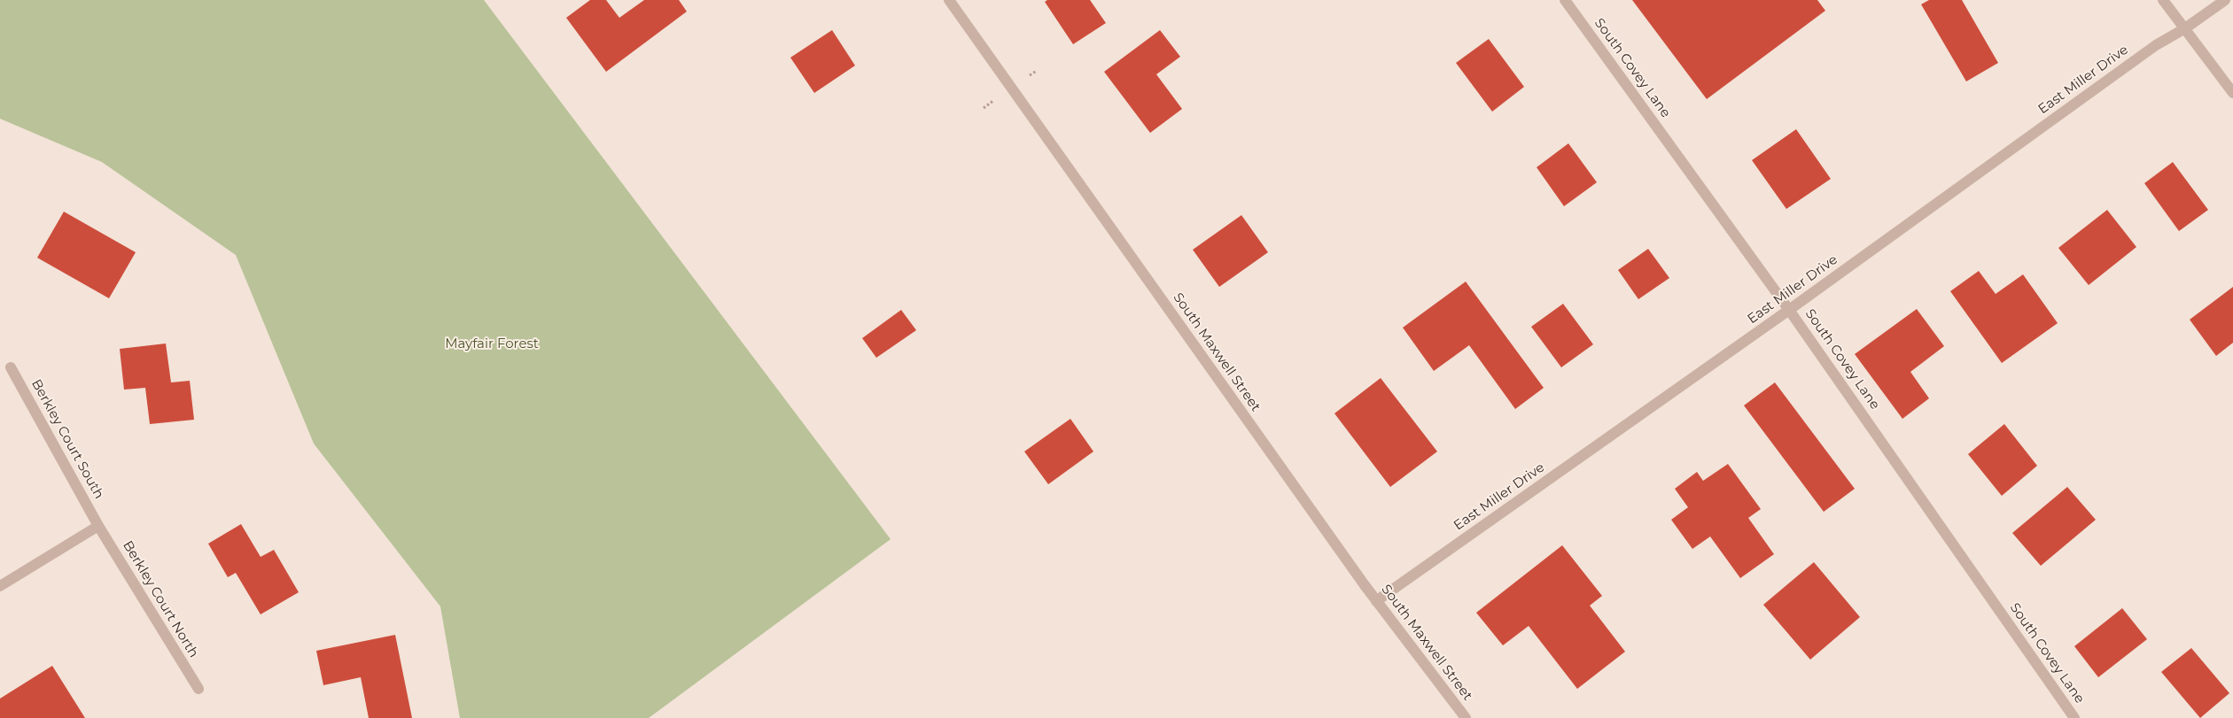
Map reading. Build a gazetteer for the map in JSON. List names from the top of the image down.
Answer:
{
  "streets": {
    "street": [
      "South Covey Lane",
      "East Miller Drive",
      "South Maxwell Street",
      "Berkley Court South",
      "Berkley Court North"
    ]
  },
  "crossings": [
    ["South Covey Lane", "East Miller Drive"],
    ["East Miller Drive", "South Maxwell Street"],
    ["Berkley Court South", "Berkley Court North"]
  ],
  "parks": ["Mayfair Forest"]
}
